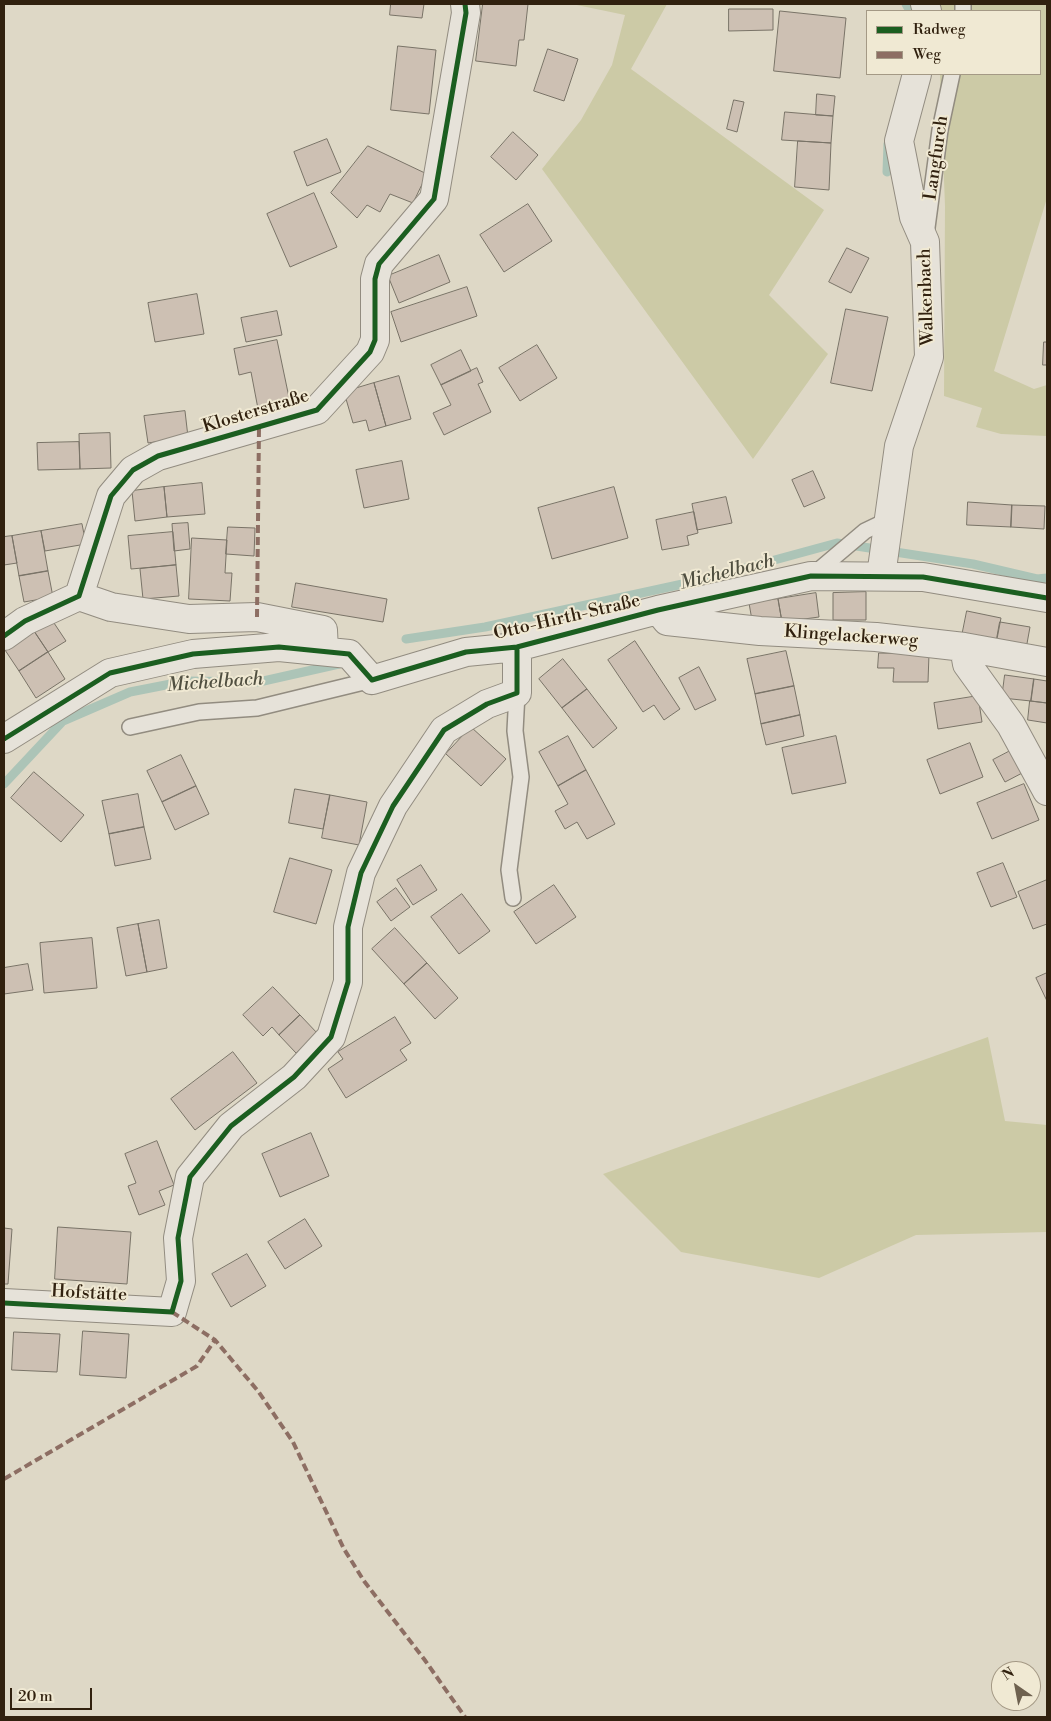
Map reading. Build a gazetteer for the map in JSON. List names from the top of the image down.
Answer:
{
  "streets": {
    "street": [
      "Walkenbach",
      "Klosterstraße",
      "Otto-Hirth-Straße",
      "Klingelackerweg",
      "Hofstätte"
    ],
    "lane": ["Langfurch"]
  },
  "crossings": [
    ["Langfurch", "Walkenbach"],
    ["Walkenbach", "Otto-Hirth-Straße"],
    ["Otto-Hirth-Straße", "Klingelackerweg"]
  ],
  "water": ["Michelbach"],
  "legend": ["Radweg", "Weg"],
  "scale_bar": "20 m",
  "north": "top left"
}
